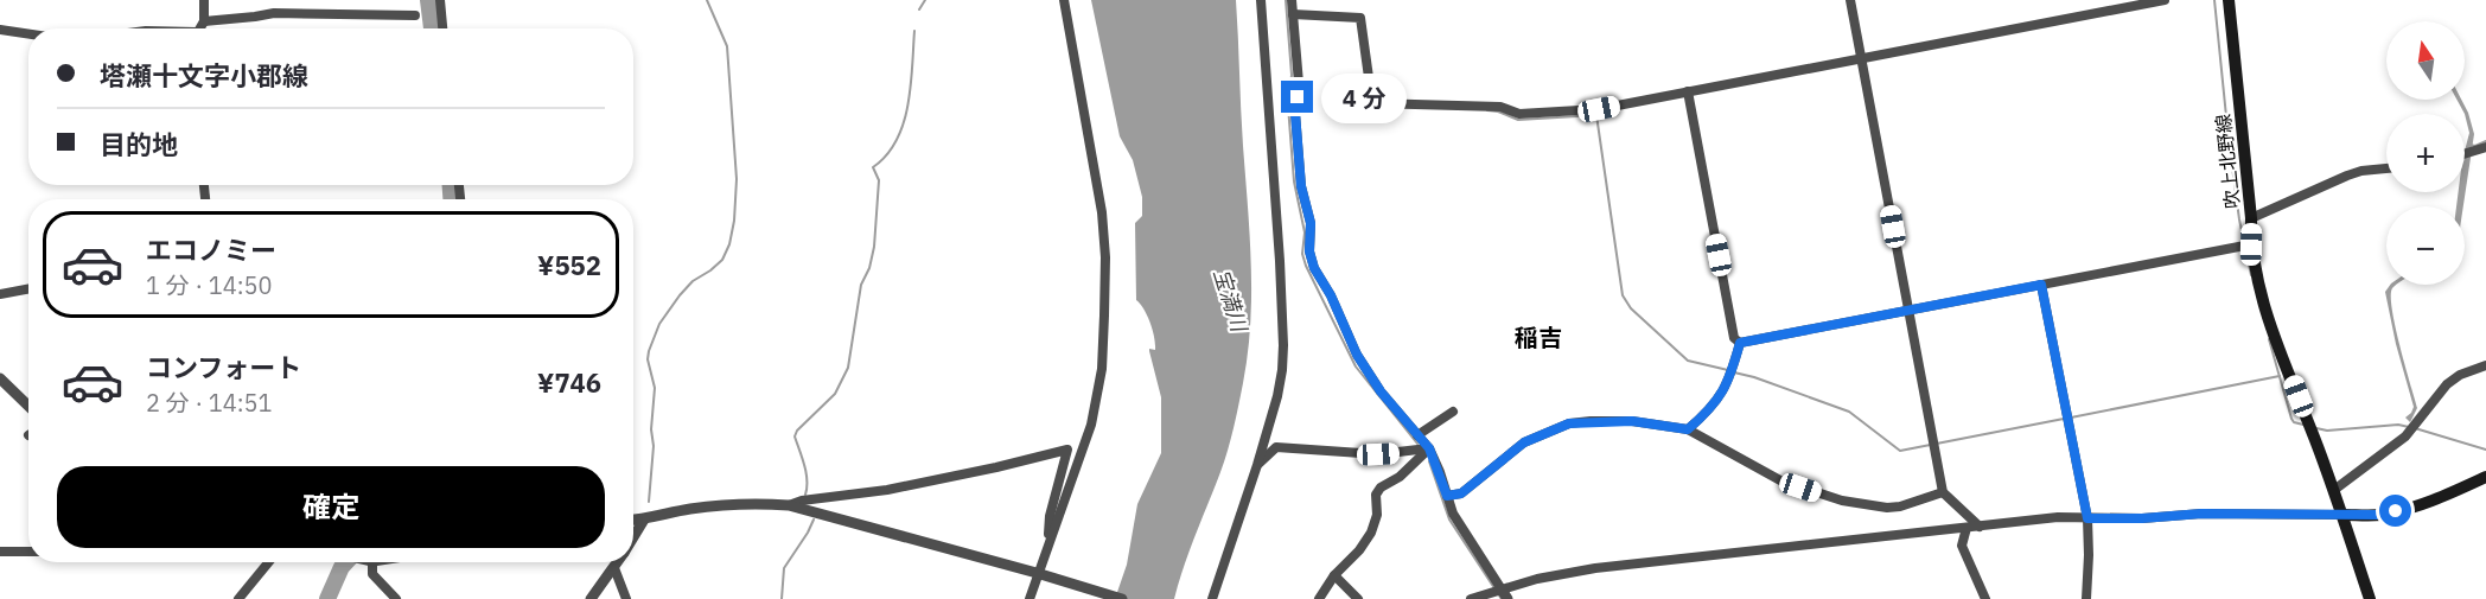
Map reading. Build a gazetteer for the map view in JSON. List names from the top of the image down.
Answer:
{
  "streets": {
    "main road": ["吹上北野線"]
  },
  "districts": ["稲吉"],
  "water": ["宝満川"],
  "north": "top",
  "page": {
    "map_buttons": ["+", "−"],
    "banner": ["塔瀬十文字小郡線", "目的地"],
    "bubble": "4 分",
    "list": [
      {
        "name": "エコノミー",
        "note": "1 分 · 14:50",
        "value": "¥552"
      },
      {
        "name": "コンフォート",
        "note": "2 分 · 14:51",
        "value": "¥746"
      }
    ],
    "buttons": "確定"
  }
}
